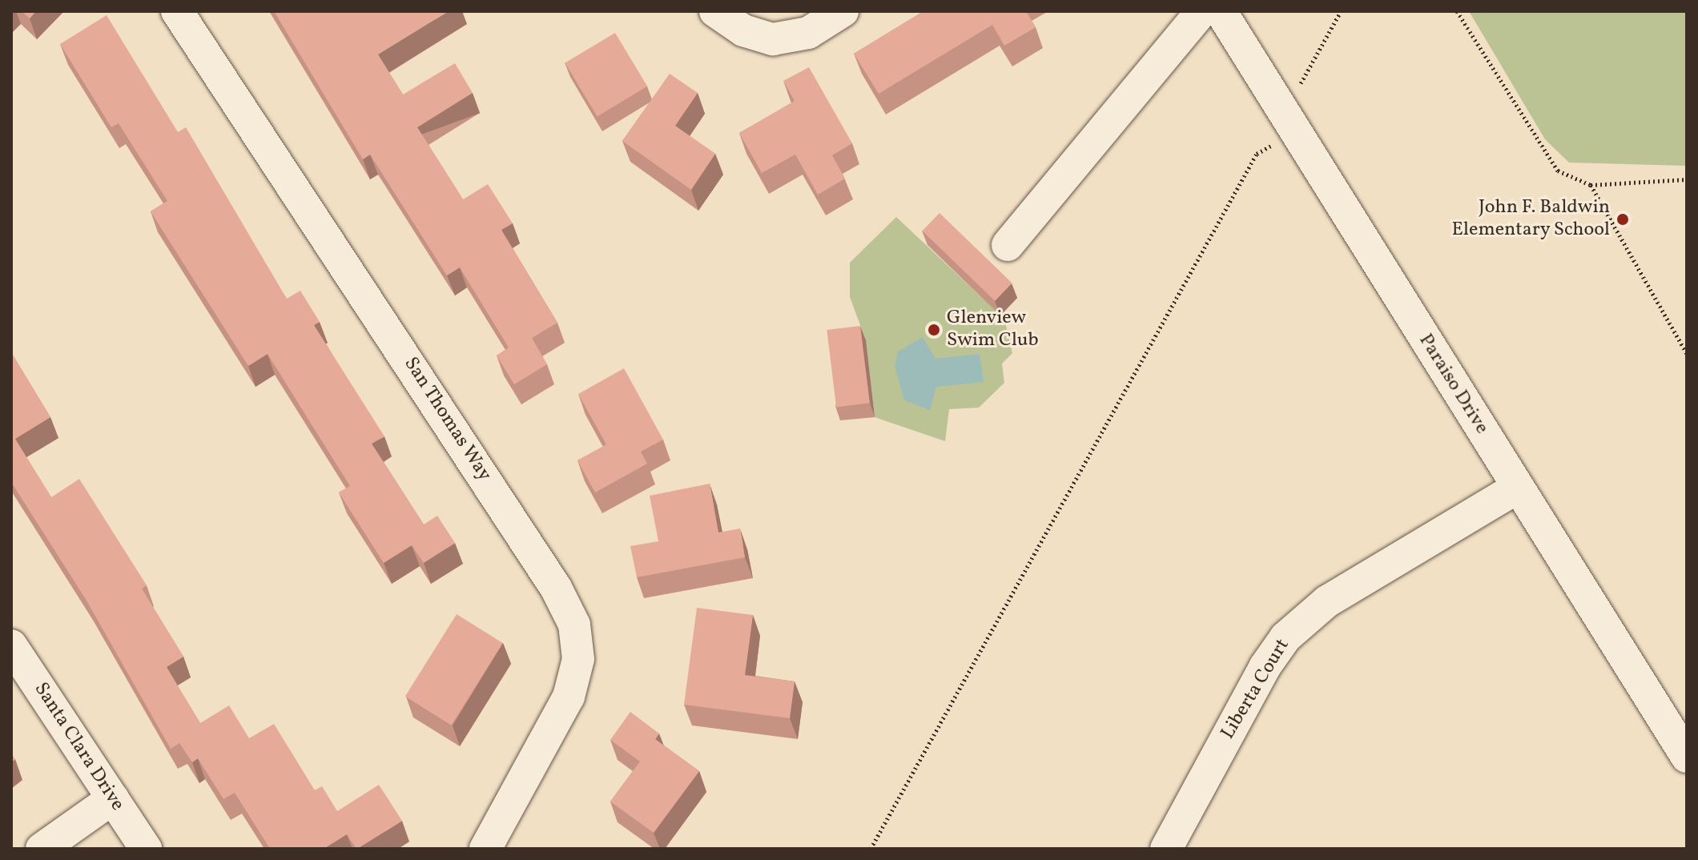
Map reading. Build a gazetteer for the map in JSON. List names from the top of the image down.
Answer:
{
  "streets": {
    "street": [
      "Paraiso Drive",
      "San Thomas Way",
      "Liberta Court",
      "Santa Clara Drive"
    ]
  },
  "crossings": [
    ["Paraiso Drive", "Liberta Court"]
  ],
  "places": ["John F. Baldwin Elementary School", "Glenview Swim Club"]
}
